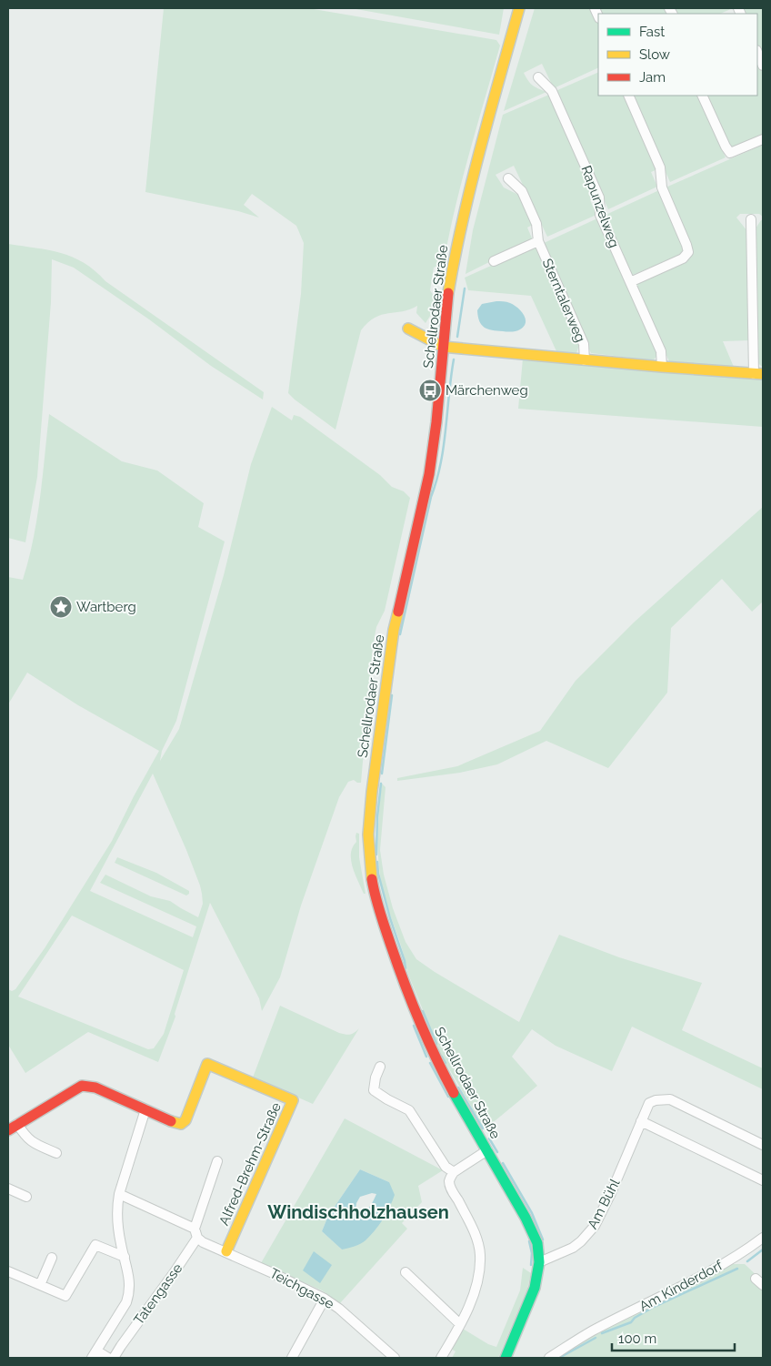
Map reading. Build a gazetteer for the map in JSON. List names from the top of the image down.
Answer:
{
  "streets": {
    "street": [
      "Rapunzelweg",
      "Sterntalerweg",
      "Schellrodaer Straße",
      "Alfred-Brehm-Straße",
      "Am Bühl",
      "Am Kinderdorf",
      "Teichgasse",
      "Tatengasse"
    ]
  },
  "crossings": [
    ["Schellrodaer Straße", "Am Bühl"],
    ["Alfred-Brehm-Straße", "Teichgasse"],
    ["Teichgasse", "Tatengasse"]
  ],
  "districts": ["Windischholzhausen"],
  "places": {
    "bus stop": ["Märchenweg"],
    "place": ["Wartberg"]
  },
  "legend": ["Fast", "Slow", "Jam"],
  "scale_bar": "100 m"
}
